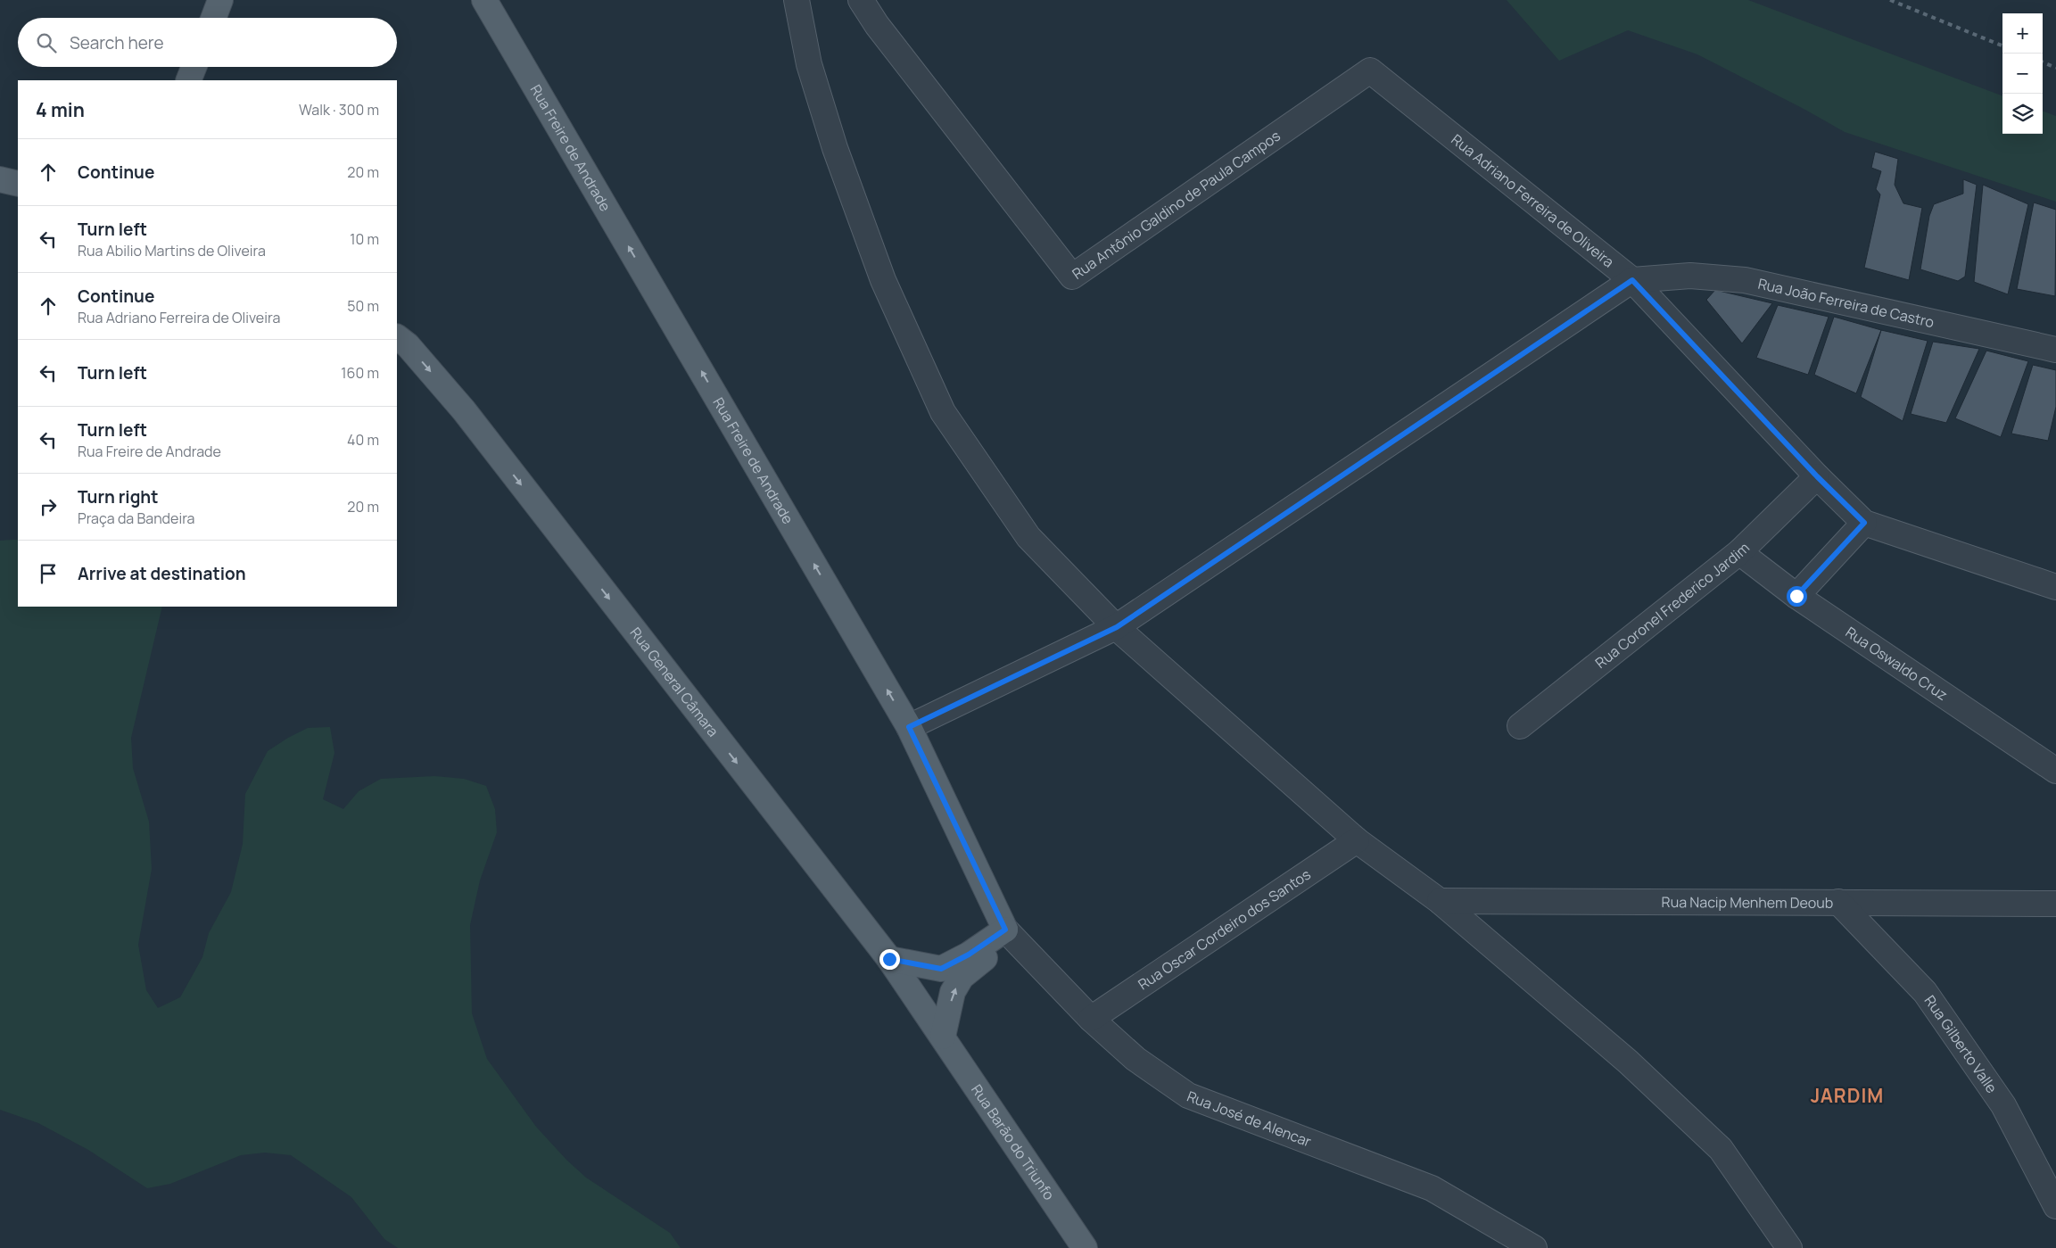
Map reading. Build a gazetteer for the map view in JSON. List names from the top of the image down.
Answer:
{
  "streets": {
    "main road": ["Rua Freire de Andrade", "Rua General Câmara", "Rua Barão do Triunfo"],
    "street": [
      "Rua Adriano Ferreira de Oliveira",
      "Rua Antônio Galdino de Paula Campos",
      "Rua João Ferreira de Castro",
      "Rua Coronel Frederico Jardim",
      "Rua Oswaldo Cruz",
      "Rua Nacip Menhem Deoub",
      "Rua Oscar Cordeiro dos Santos",
      "Rua Gilberto Valle",
      "Rua José de Alencar"
    ]
  },
  "crossings": [
    ["Rua Freire de Andrade", "Rua José de Alencar"],
    ["Rua Adriano Ferreira de Oliveira", "Rua Antônio Galdino de Paula Campos"],
    ["Rua Adriano Ferreira de Oliveira", "Rua João Ferreira de Castro"],
    ["Rua Adriano Ferreira de Oliveira", "Rua Coronel Frederico Jardim"],
    ["Rua Coronel Frederico Jardim", "Rua Oswaldo Cruz"],
    ["Rua General Câmara", "Rua Barão do Triunfo"],
    ["Rua Nacip Menhem Deoub", "Rua Gilberto Valle"],
    ["Rua Oscar Cordeiro dos Santos", "Rua José de Alencar"]
  ],
  "one_way": ["Rua Freire de Andrade", "Rua General Câmara"],
  "districts": ["JARDIM"],
  "page": {
    "map_buttons": ["+", "−"],
    "search": "Search here",
    "heading": ["4 min", "Walk · 300 m"],
    "list": [
      ["Continue", "20 m"],
      ["Turn left", "Rua Abilio Martins de Oliveira", "10 m"],
      ["Continue", "Rua Adriano Ferreira de Oliveira", "50 m"],
      ["Turn left", "160 m"],
      ["Turn left", "Rua Freire de Andrade", "40 m"],
      ["Turn right", "Praça da Bandeira", "20 m"],
      "Arrive at destination"
    ]
  }
}
